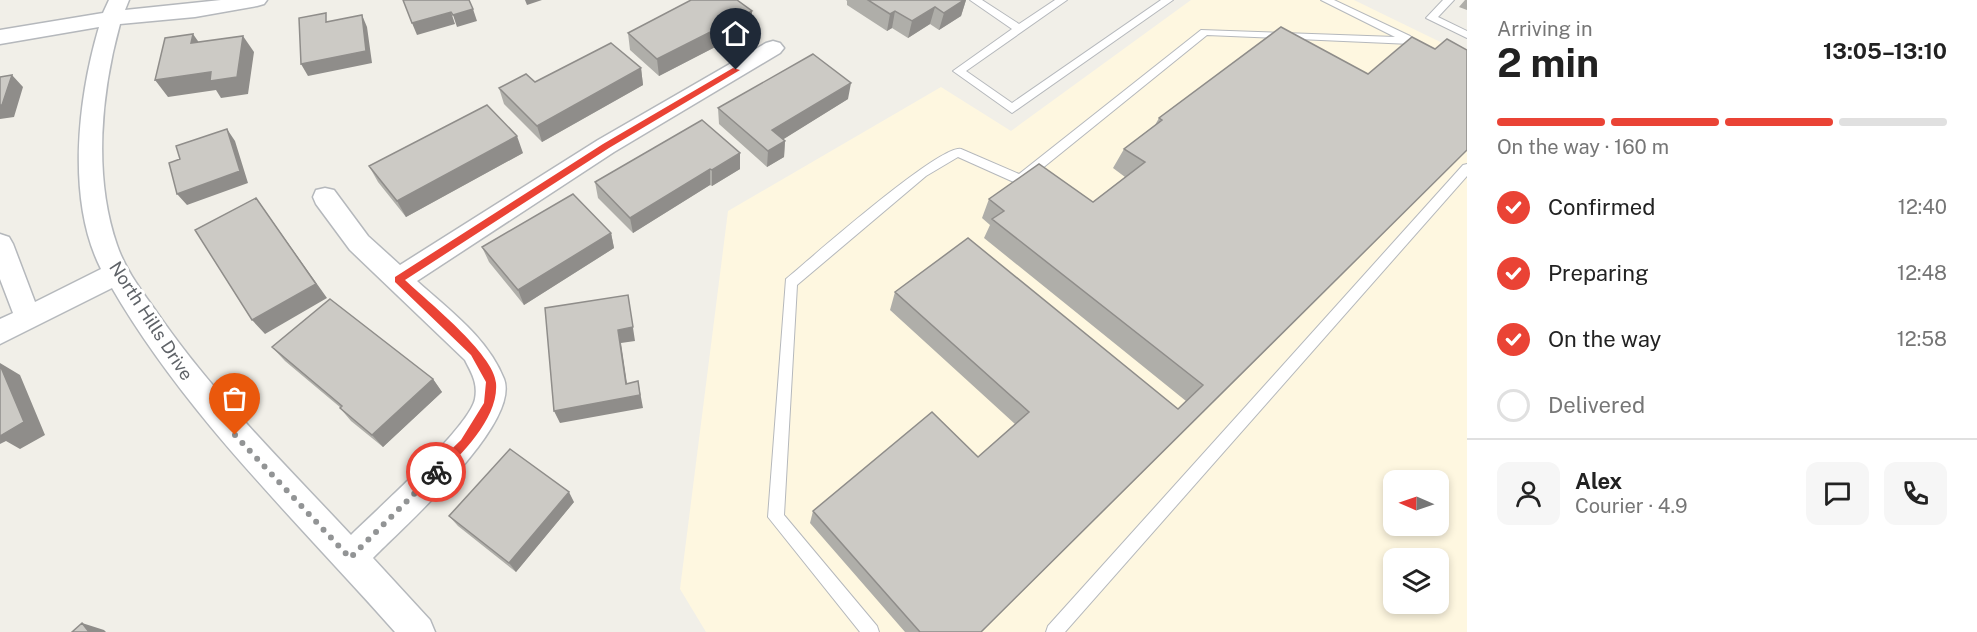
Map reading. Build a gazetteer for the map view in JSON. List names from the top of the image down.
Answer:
{
  "streets": {
    "street": ["North Hills Drive"]
  },
  "north": "left",
  "page": {
    "heading": ["2 min", "Arriving in", "13:05–13:10"],
    "panel": ["Alex", "Courier · 4.9"],
    "bar": "On the way · 160 m",
    "list": [
      ["Confirmed", "12:40"],
      ["Preparing", "12:48"],
      ["On the way", "12:58"],
      "Delivered"
    ]
  }
}
